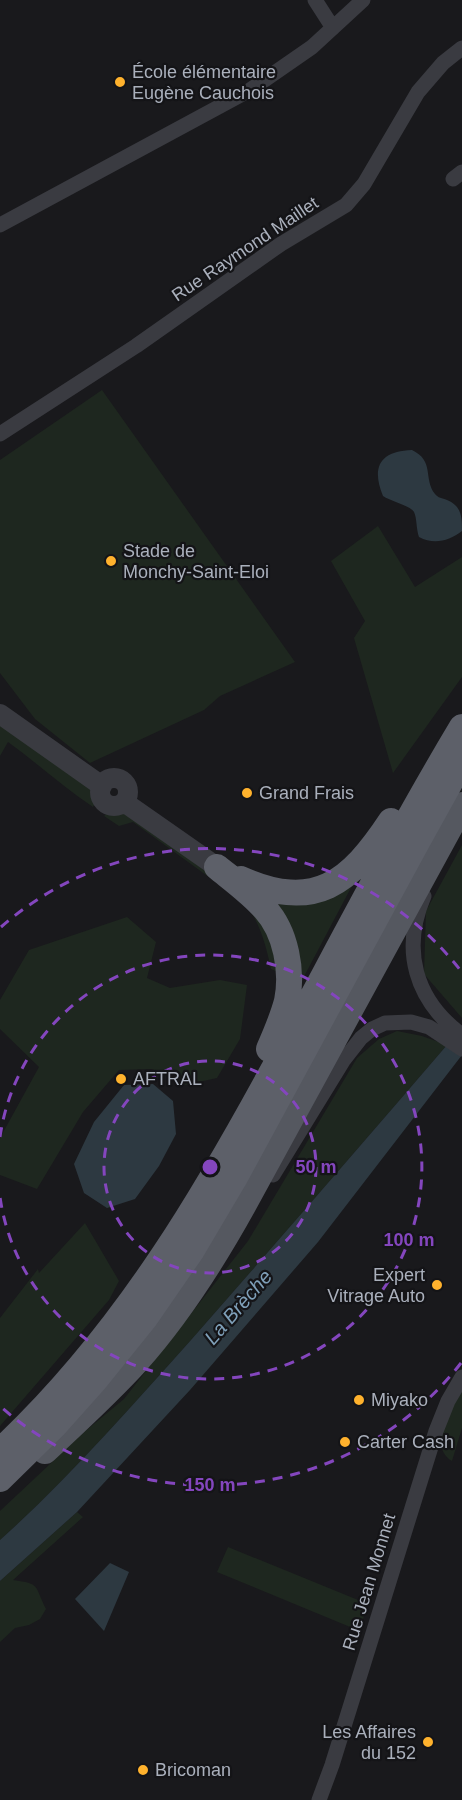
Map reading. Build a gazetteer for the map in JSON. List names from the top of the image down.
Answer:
{
  "streets": {
    "street": ["Rue Raymond Maillet", "Rue Jean Monnet"]
  },
  "water": ["La Brèche"],
  "places": [
    "École élémentaire Eugène Cauchois",
    "Stade de Monchy-Saint-Eloi",
    "Grand Frais",
    "AFTRAL",
    "Expert Vitrage Auto",
    "Miyako",
    "Carter Cash",
    "Les Affaires du 152",
    "Bricoman"
  ],
  "rings": ["50 m", "100 m", "150 m"]
}
